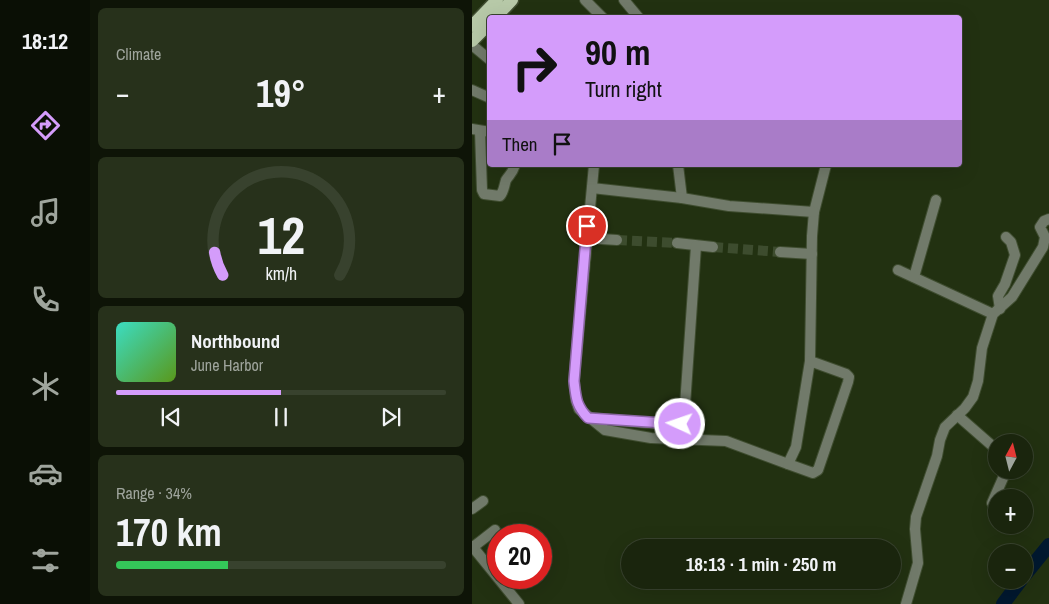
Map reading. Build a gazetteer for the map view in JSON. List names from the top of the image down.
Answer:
{
  "north": "top",
  "page": {
    "tabs": "18:12",
    "tile": [
      "Climate",
      ["Range · 34%", "170 km"]
    ],
    "turn": ["90 m", "Turn right"],
    "heat": ["−", "19°", "+"],
    "then": "Then",
    "song": ["Northbound", "June Harbor"],
    "map_buttons": ["+", "−"],
    "limit": "20",
    "trip": "18:13 · 1 min · 250 m",
    "gauge": ["12", "km/h"]
  }
}
